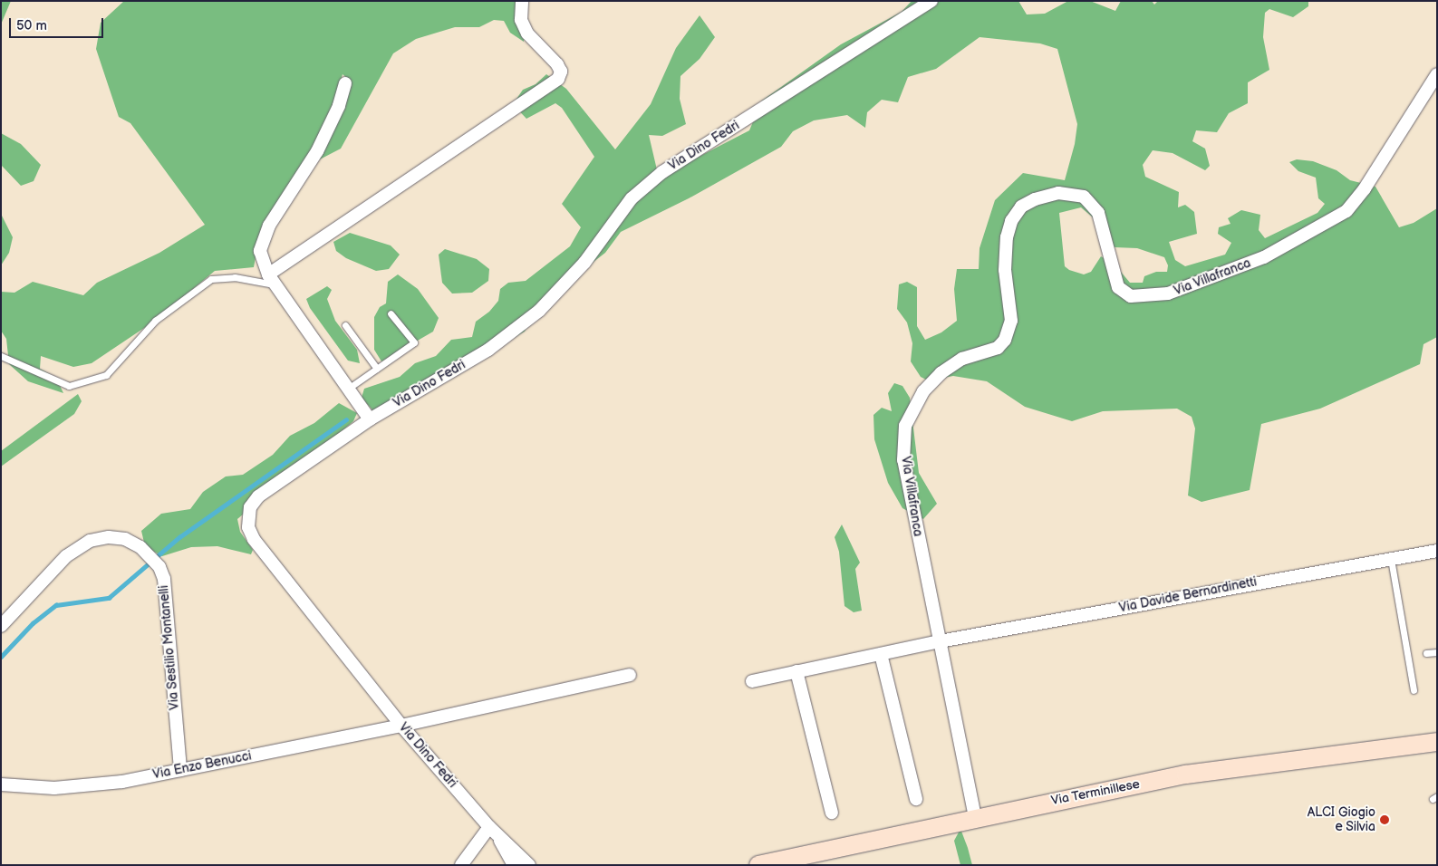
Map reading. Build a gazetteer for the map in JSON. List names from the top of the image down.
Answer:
{
  "streets": {
    "main road": ["Via Terminillese"],
    "street": [
      "Via Dino Fedri",
      "Via Villafranca",
      "Via Davide Bernardinetti",
      "Via Sestilio Montanelli",
      "Via Enzo Benucci"
    ]
  },
  "crossings": [
    ["Via Dino Fedri", "Via Enzo Benucci"],
    ["Via Villafranca", "Via Davide Bernardinetti"],
    ["Via Villafranca", "Via Terminillese"],
    ["Via Sestilio Montanelli", "Via Enzo Benucci"]
  ],
  "places": ["ALCI Giogio e Silvia"],
  "scale_bar": "50 m"
}
